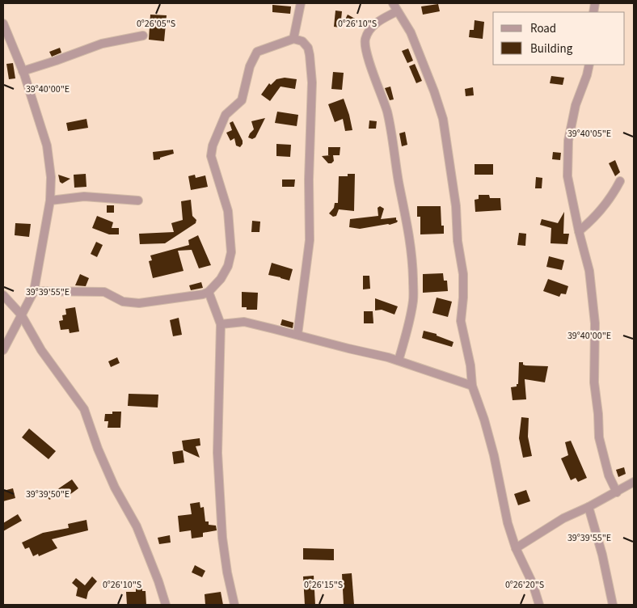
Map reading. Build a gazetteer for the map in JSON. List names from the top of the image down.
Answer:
{
  "legend": ["Road", "Building"],
  "coordinates": [
    "0°26'05\"S",
    "0°26'10\"S",
    "39°40'00\"E",
    "39°40'05\"E",
    "39°39'55\"E",
    "39°39'50\"E",
    "0°26'15\"S",
    "0°26'20\"S"
  ]
}
